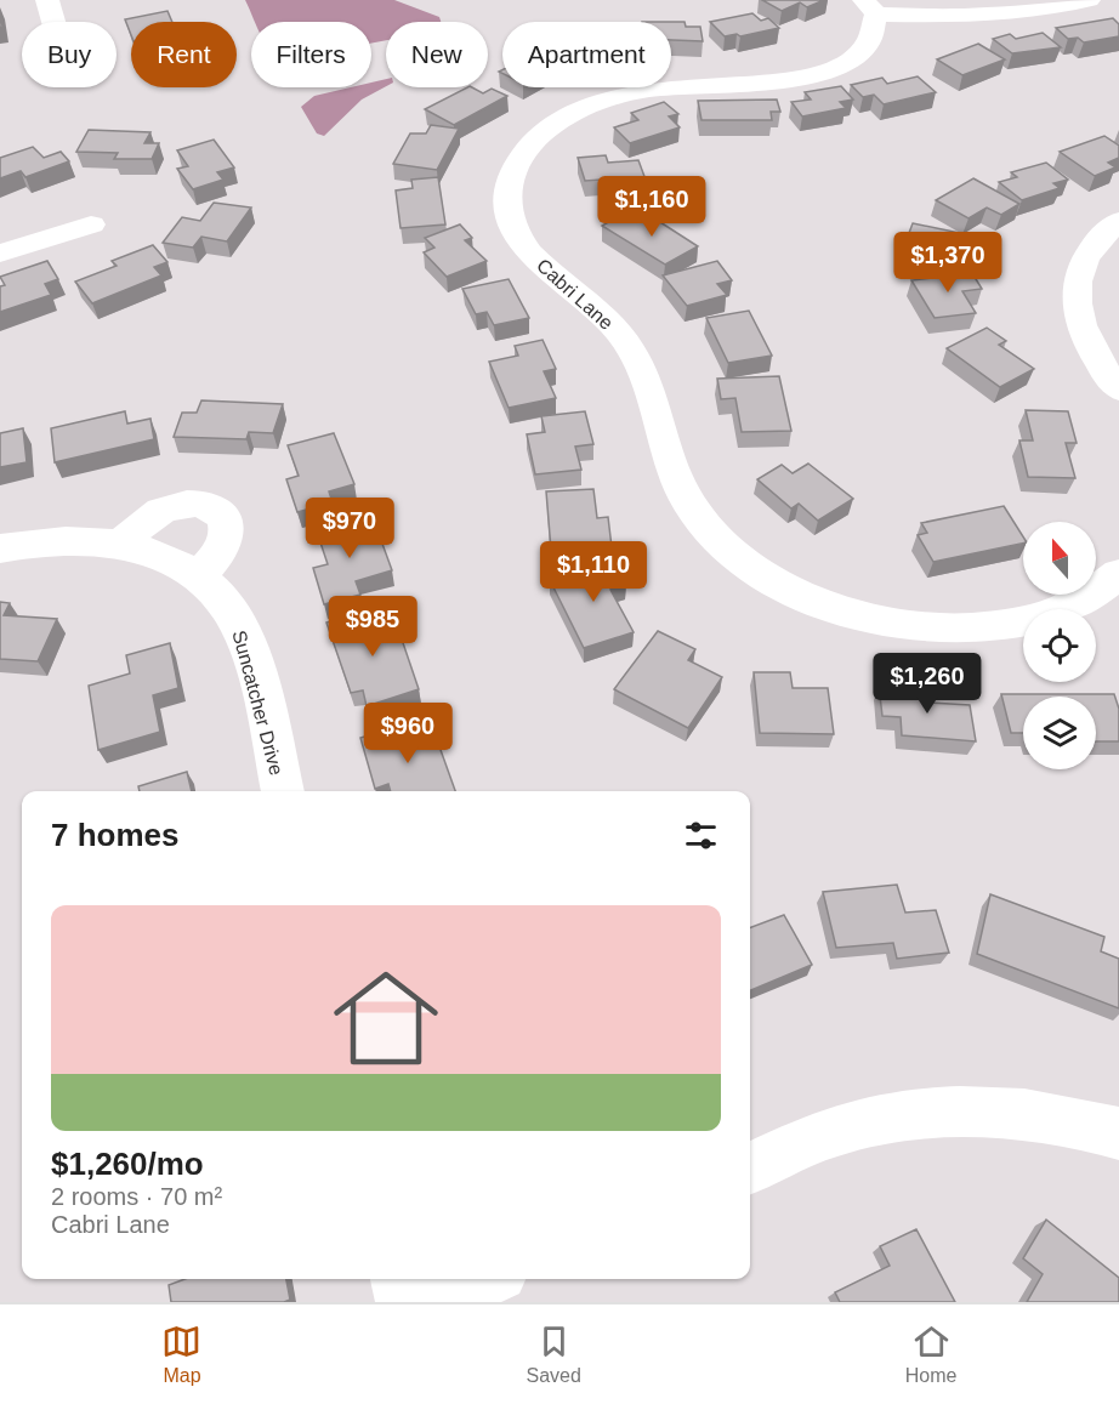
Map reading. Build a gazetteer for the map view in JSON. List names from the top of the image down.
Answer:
{
  "streets": {
    "street": ["Cabri Lane", "Suncatcher Drive"]
  },
  "north": "top",
  "page": {
    "chip": [
      "Buy",
      "Rent",
      "Filters",
      "New",
      "Apartment"
    ],
    "price": [
      "$1,160",
      "$1,370",
      "$970",
      "$1,110",
      "$985",
      "$1,260",
      "$960"
    ],
    "heading": "7 homes",
    "list": [
      {
        "name": "$1,260/mo",
        "note": "2 rooms · 70 m² · Cabri Lane"
      }
    ],
    "tabs": ["Map", "Saved", "Home"]
  }
}
